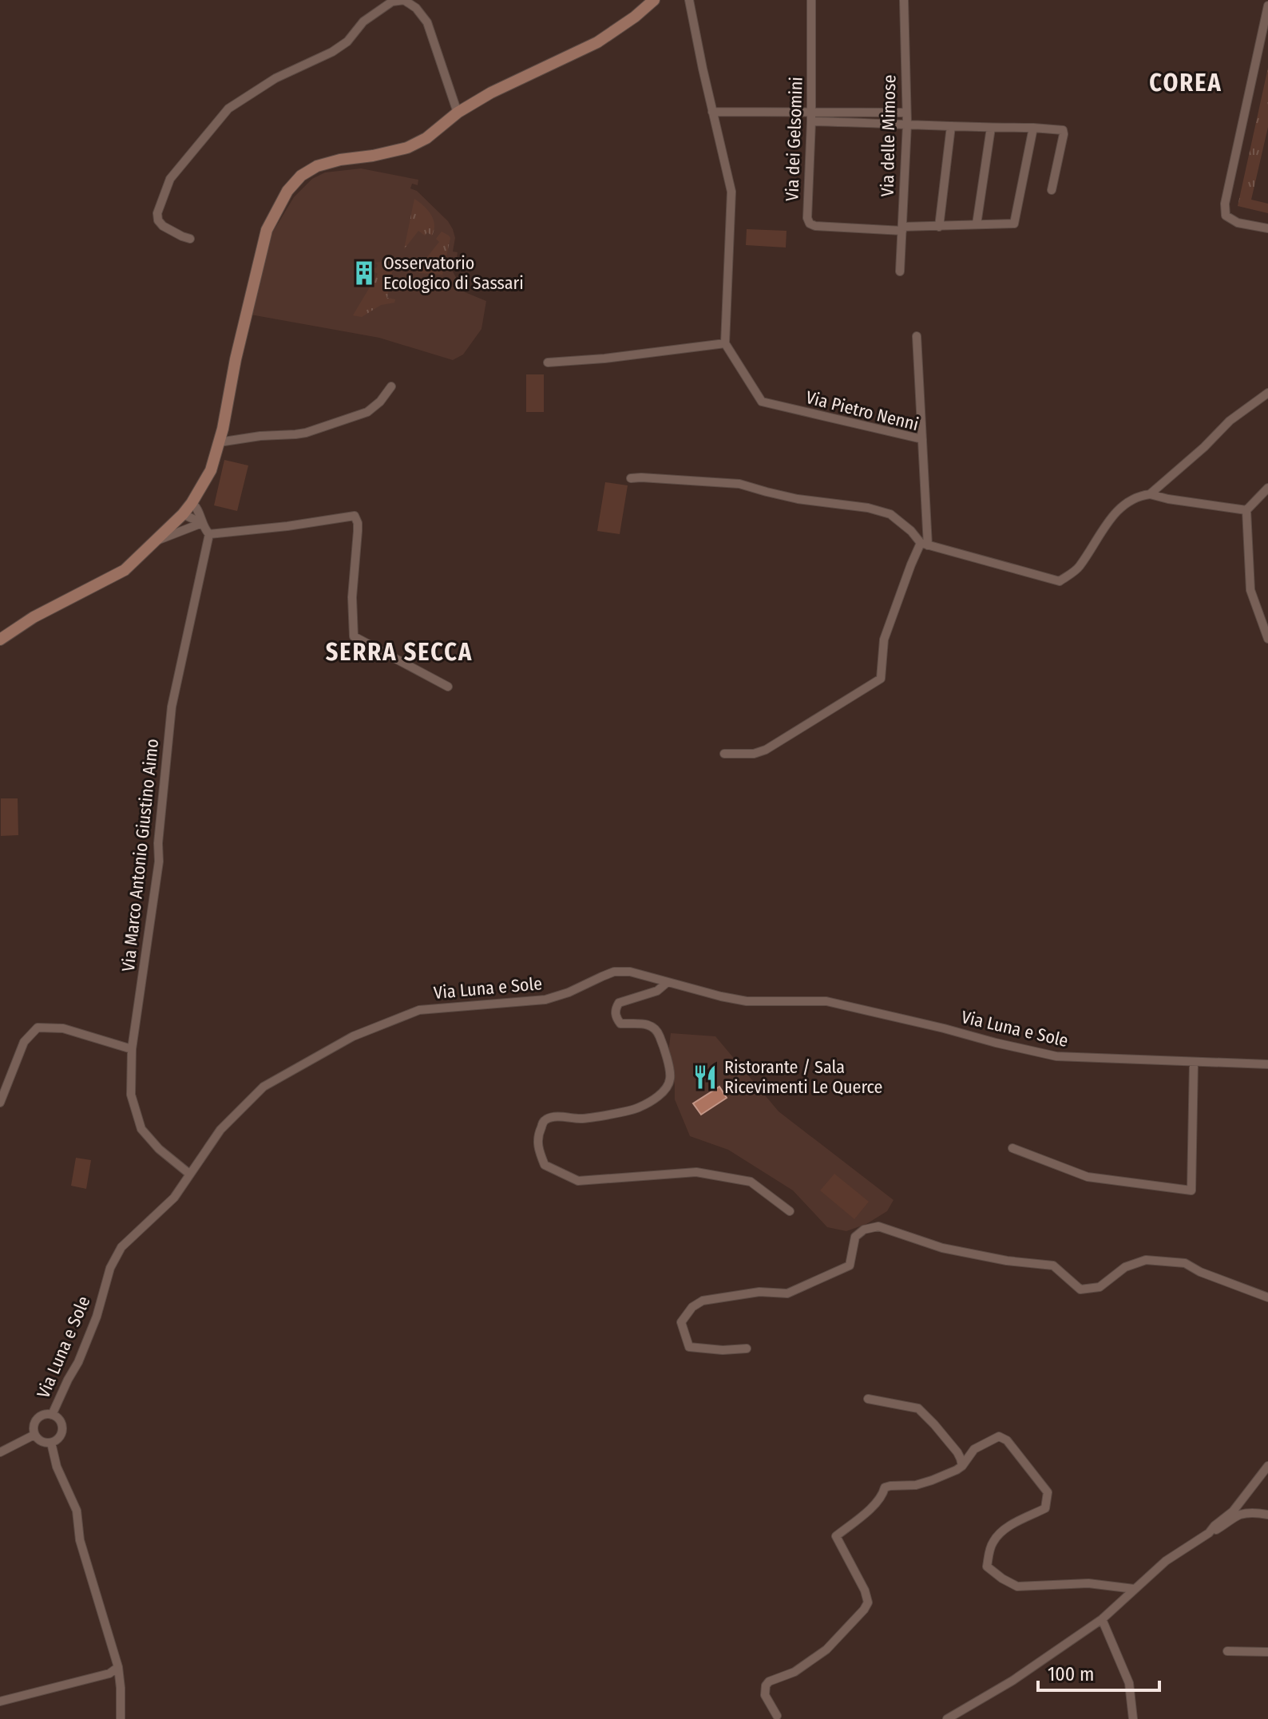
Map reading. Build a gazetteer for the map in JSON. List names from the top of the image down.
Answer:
{
  "streets": {
    "street": [
      "Via delle Mimose",
      "Via dei Gelsomini",
      "Via Pietro Nenni",
      "Via Marco Antonio Giustino Aimo",
      "Via Luna e Sole"
    ]
  },
  "crossings": [
    ["Via delle Mimose", "Via dei Gelsomini"],
    ["Via Marco Antonio Giustino Aimo", "Via Luna e Sole"]
  ],
  "districts": ["COREA", "SERRA SECCA"],
  "places": {
    "building": ["Osservatorio Ecologico di Sassari"],
    "restaurant": ["Ristorante / Sala Ricevimenti Le Querce"]
  },
  "scale_bar": "100 m"
}
